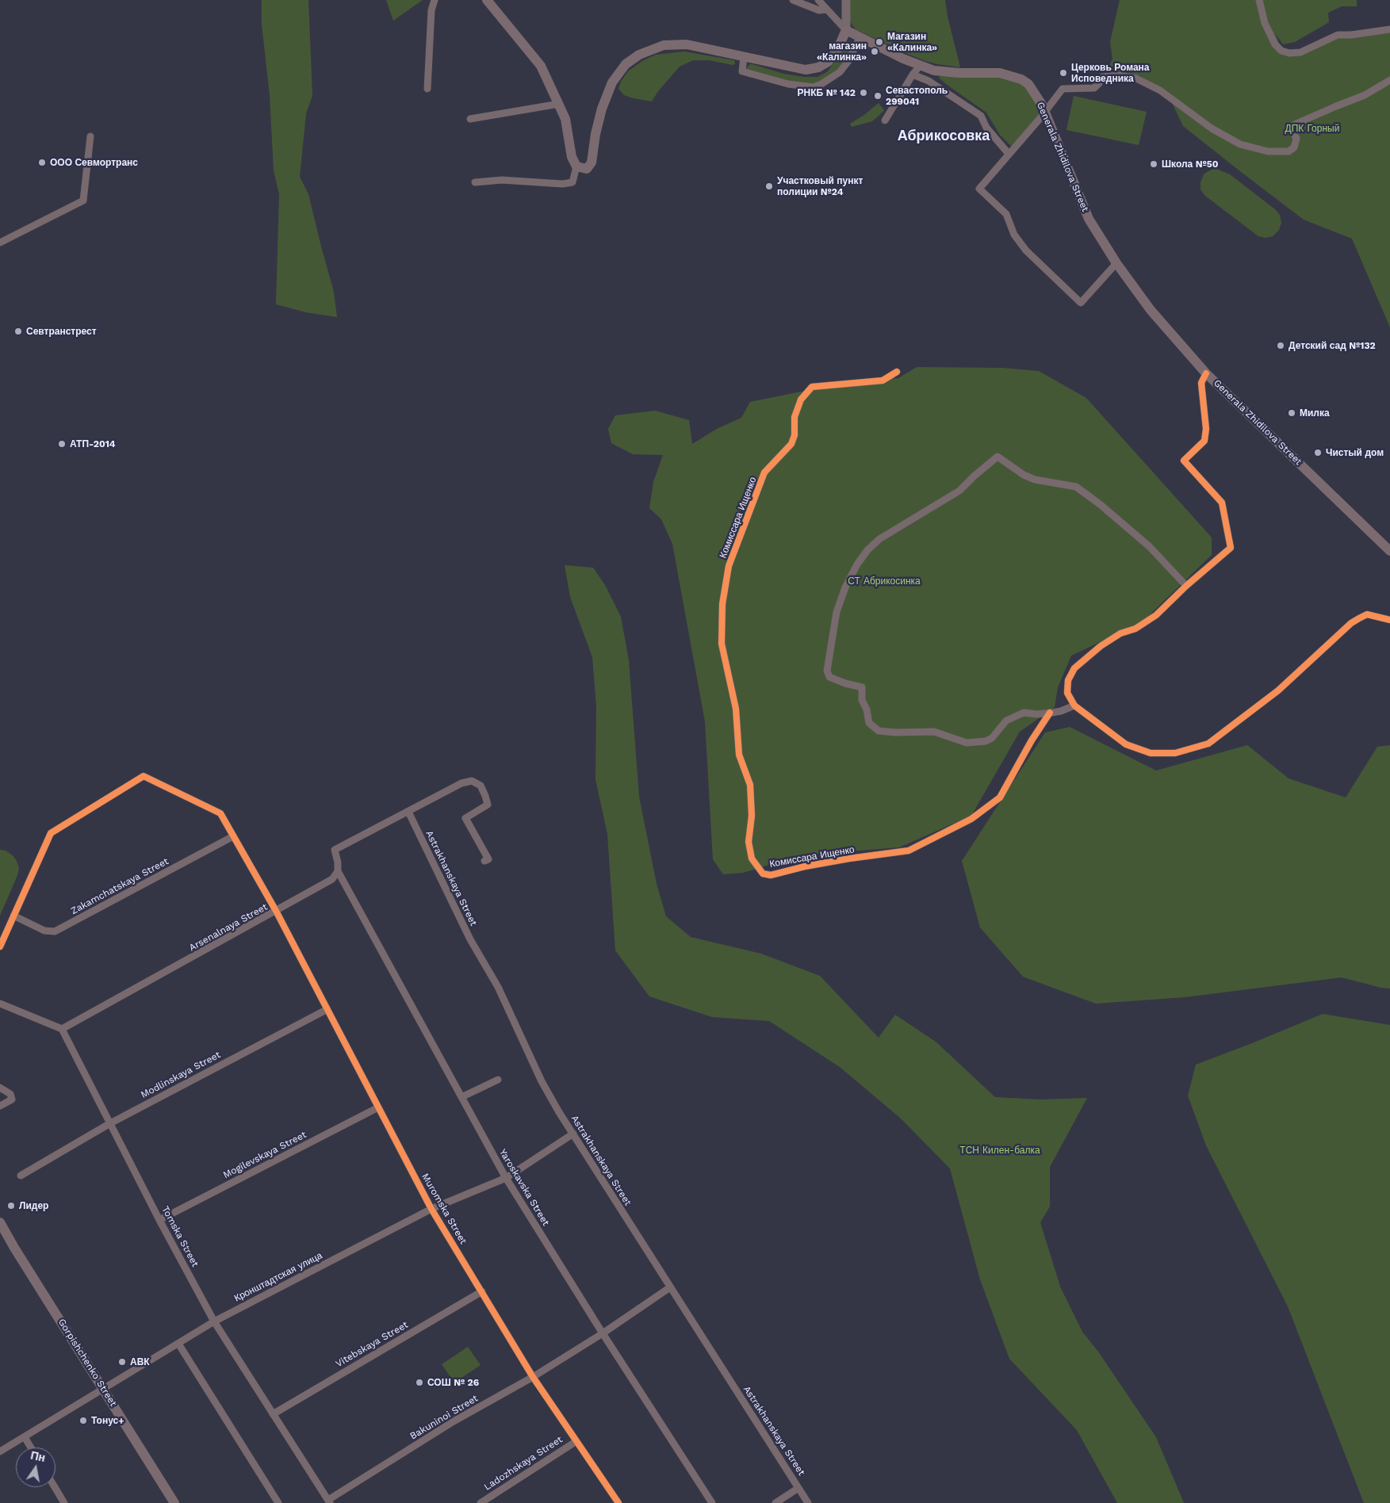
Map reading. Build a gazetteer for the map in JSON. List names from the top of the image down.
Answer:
{
  "streets": {
    "main road": ["Generala Zhidilova Street", "Gorpishchenko Street"],
    "street": [
      "Комиссара Ищенко",
      "Astrakhanskaya Street",
      "Zakamchatskaya Street",
      "Arsenalnaya Street",
      "Modlinskaya Street",
      "Mogilevskaya Street",
      "Yaroskavska Street",
      "Muromska Street",
      "Tomska Street",
      "Кронштадтская улица",
      "Vitebskaya Street",
      "Bakuninoi Street",
      "Ladozhskaya Street"
    ]
  },
  "crossings": [
    ["Astrakhanskaya Street", "Кронштадтская улица"],
    ["Astrakhanskaya Street", "Bakuninoi Street"],
    ["Zakamchatskaya Street", "Muromska Street"],
    ["Arsenalnaya Street", "Yaroskavska Street"],
    ["Arsenalnaya Street", "Muromska Street"],
    ["Arsenalnaya Street", "Tomska Street"],
    ["Modlinskaya Street", "Muromska Street"],
    ["Modlinskaya Street", "Tomska Street"],
    ["Mogilevskaya Street", "Muromska Street"],
    ["Mogilevskaya Street", "Tomska Street"],
    ["Yaroskavska Street", "Кронштадтская улица"],
    ["Yaroskavska Street", "Bakuninoi Street"],
    ["Muromska Street", "Кронштадтская улица"],
    ["Muromska Street", "Vitebskaya Street"],
    ["Muromska Street", "Bakuninoi Street"],
    ["Muromska Street", "Ladozhskaya Street"],
    ["Tomska Street", "Кронштадтская улица"],
    ["Tomska Street", "Vitebskaya Street"],
    ["Tomska Street", "Bakuninoi Street"],
    ["Кронштадтская улица", "Gorpishchenko Street"]
  ],
  "districts": ["Абрикосовка"],
  "parks": ["ДПК Горный", "СТ Абрикосинка", "ТСН Килен-балка"],
  "places": [
    "Магазин «Калинка»",
    "магазин «Калинка»",
    "Церковь Романа Исповедника",
    "РНКБ № 142",
    "Севастополь 299041",
    "ООО Севмортранс",
    "Школа №50",
    "Участковый пункт полиции №24",
    "Севтранстрест",
    "Детский сад №132",
    "Милка",
    "АТП-2014",
    "Чистый дом",
    "Лидер",
    "АВК",
    "СОШ № 26",
    "Тонус+"
  ],
  "north": "top"
}
